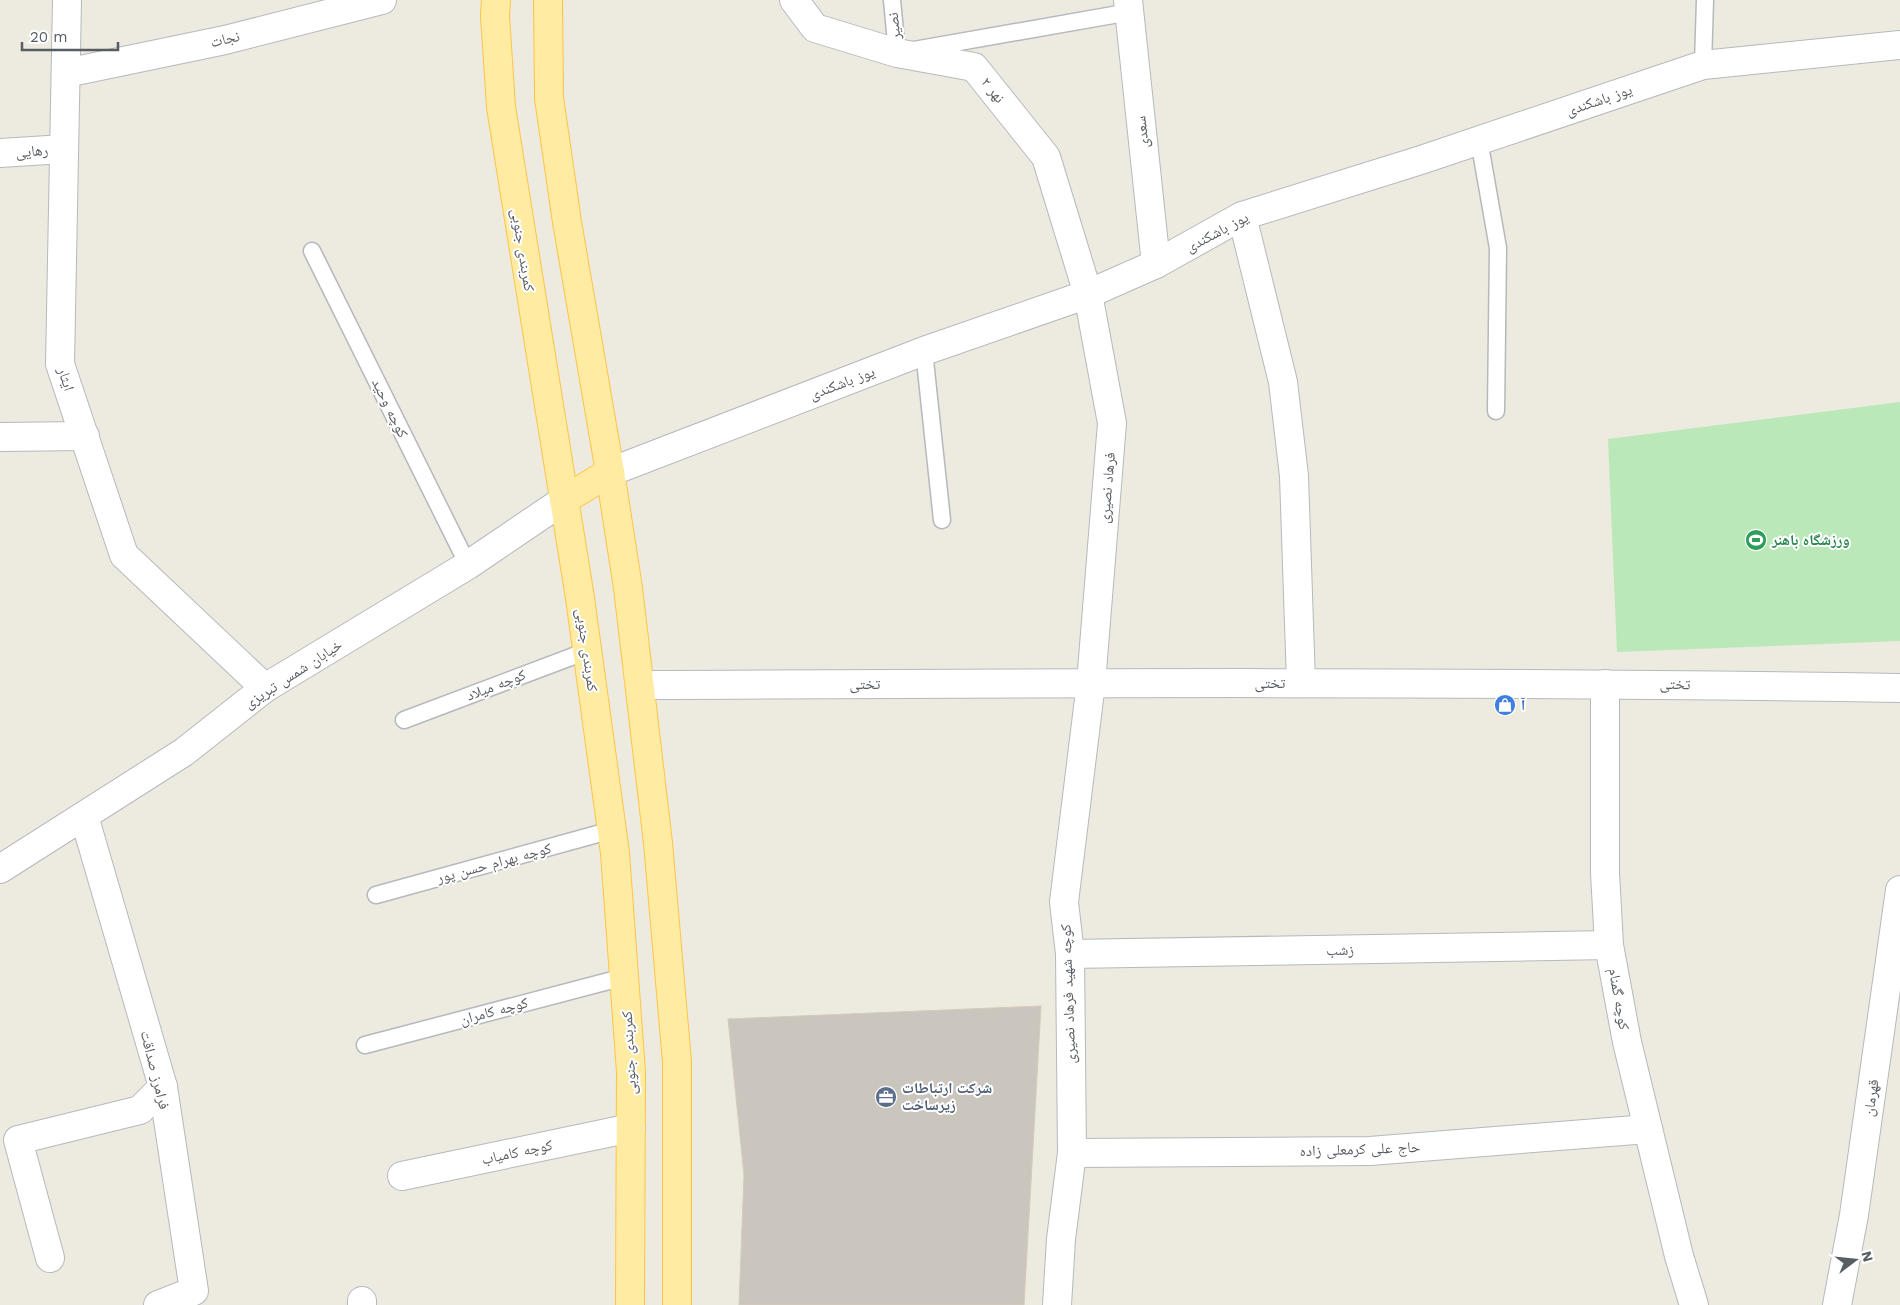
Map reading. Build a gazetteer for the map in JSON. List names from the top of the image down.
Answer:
{
  "streets": {
    "main road": ["کمربندی جنوبی"],
    "street": [
      "نجات",
      "نهر ۲",
      "یوز باشکندی",
      "سعدی",
      "رهایی",
      "ایثار",
      "فرهاد نصیری",
      "خیابان شمس تبریزی",
      "تختی",
      "زشب",
      "کوچه شهید فرهاد نصیری",
      "کوچه گمنام",
      "فرامرز صداقت",
      "قهرمان",
      "حاج علی کرمعلی زاده",
      "کوچه کامیاب"
    ],
    "lane": [
      "نصیر",
      "کوچه وحید",
      "کوچه میلاد",
      "کوچه بهرام حسن پور",
      "کوچه کامران"
    ]
  },
  "crossings": [
    ["نصیر", "نهر ۲"],
    ["نجات", "ایثار"],
    ["نهر ۲", "یوز باشکندی"],
    ["نهر ۲", "فرهاد نصیری"],
    ["یوز باشکندی", "سعدی"],
    ["یوز باشکندی", "فرهاد نصیری"],
    ["رهایی", "ایثار"],
    ["کمربندی جنوبی", "خیابان شمس تبریزی"],
    ["کمربندی جنوبی", "کوچه میلاد"],
    ["کمربندی جنوبی", "کوچه بهرام حسن پور"],
    ["کمربندی جنوبی", "کوچه کامران"],
    ["کمربندی جنوبی", "کوچه کامیاب"],
    ["ایثار", "خیابان شمس تبریزی"],
    ["کوچه وحید", "خیابان شمس تبریزی"],
    ["فرهاد نصیری", "تختی"],
    ["فرهاد نصیری", "کوچه شهید فرهاد نصیری"],
    ["خیابان شمس تبریزی", "فرامرز صداقت"],
    ["تختی", "کوچه شهید فرهاد نصیری"],
    ["تختی", "کوچه گمنام"],
    ["زشب", "کوچه شهید فرهاد نصیری"],
    ["زشب", "کوچه گمنام"],
    ["کوچه شهید فرهاد نصیری", "حاج علی کرمعلی زاده"],
    ["کوچه گمنام", "حاج علی کرمعلی زاده"]
  ],
  "places": {
    "sports": ["ورزشگاه باهنر"],
    "shop": ["آ"],
    "office": ["شرکت ارتباطات زیرساخت"]
  },
  "scale_bar": "20 m",
  "north": "right"
}
